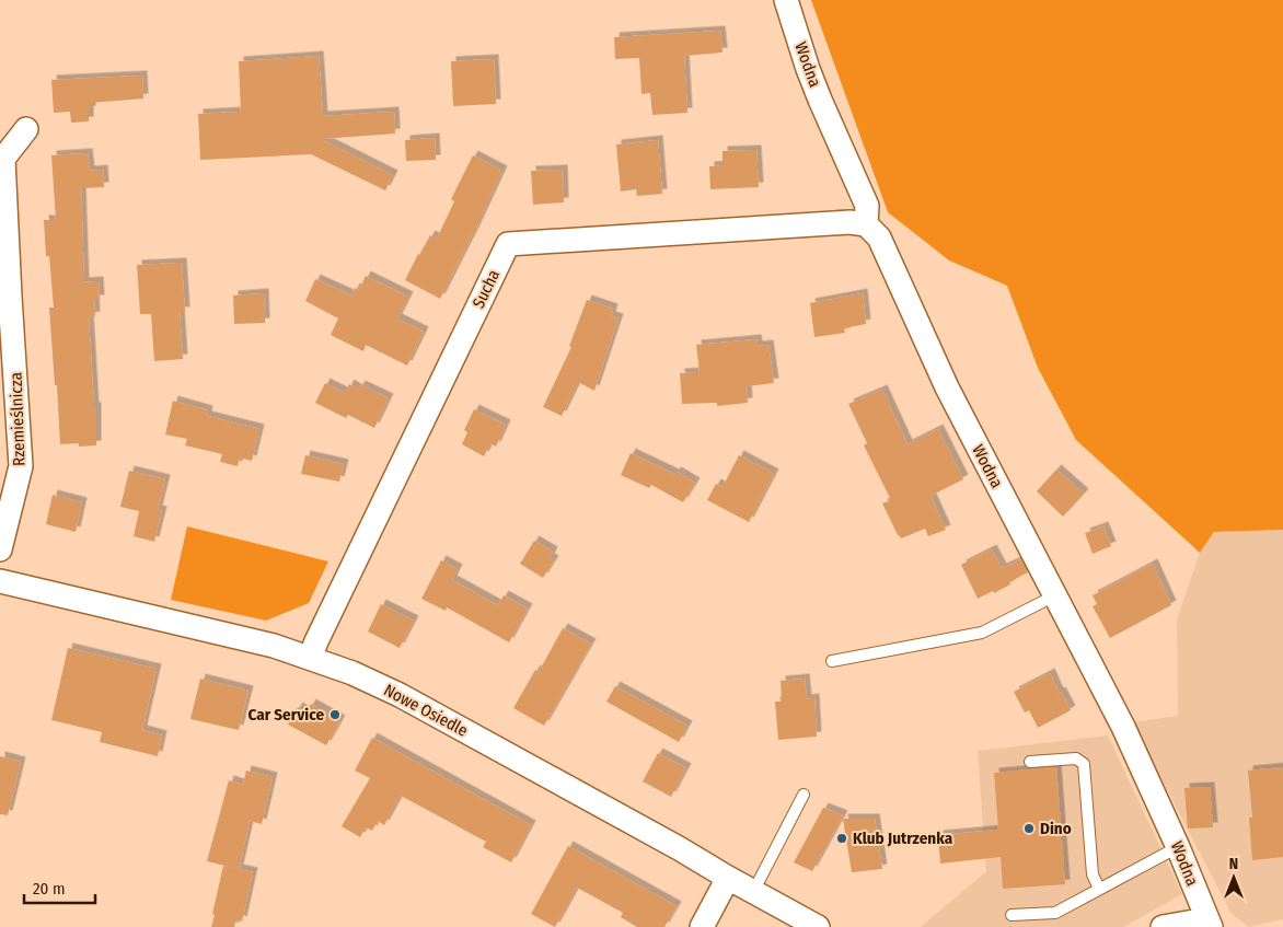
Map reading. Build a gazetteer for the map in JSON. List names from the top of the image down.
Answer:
{
  "streets": {
    "street": [
      "Wodna",
      "Sucha",
      "Rzemieślnicza",
      "Nowe Osiedle"
    ]
  },
  "crossings": [
    ["Wodna", "Sucha"],
    ["Sucha", "Nowe Osiedle"]
  ],
  "places": ["Car Service", "Dino", "Klub Jutrzenka"],
  "scale_bar": "20 m",
  "north": "top"
}
